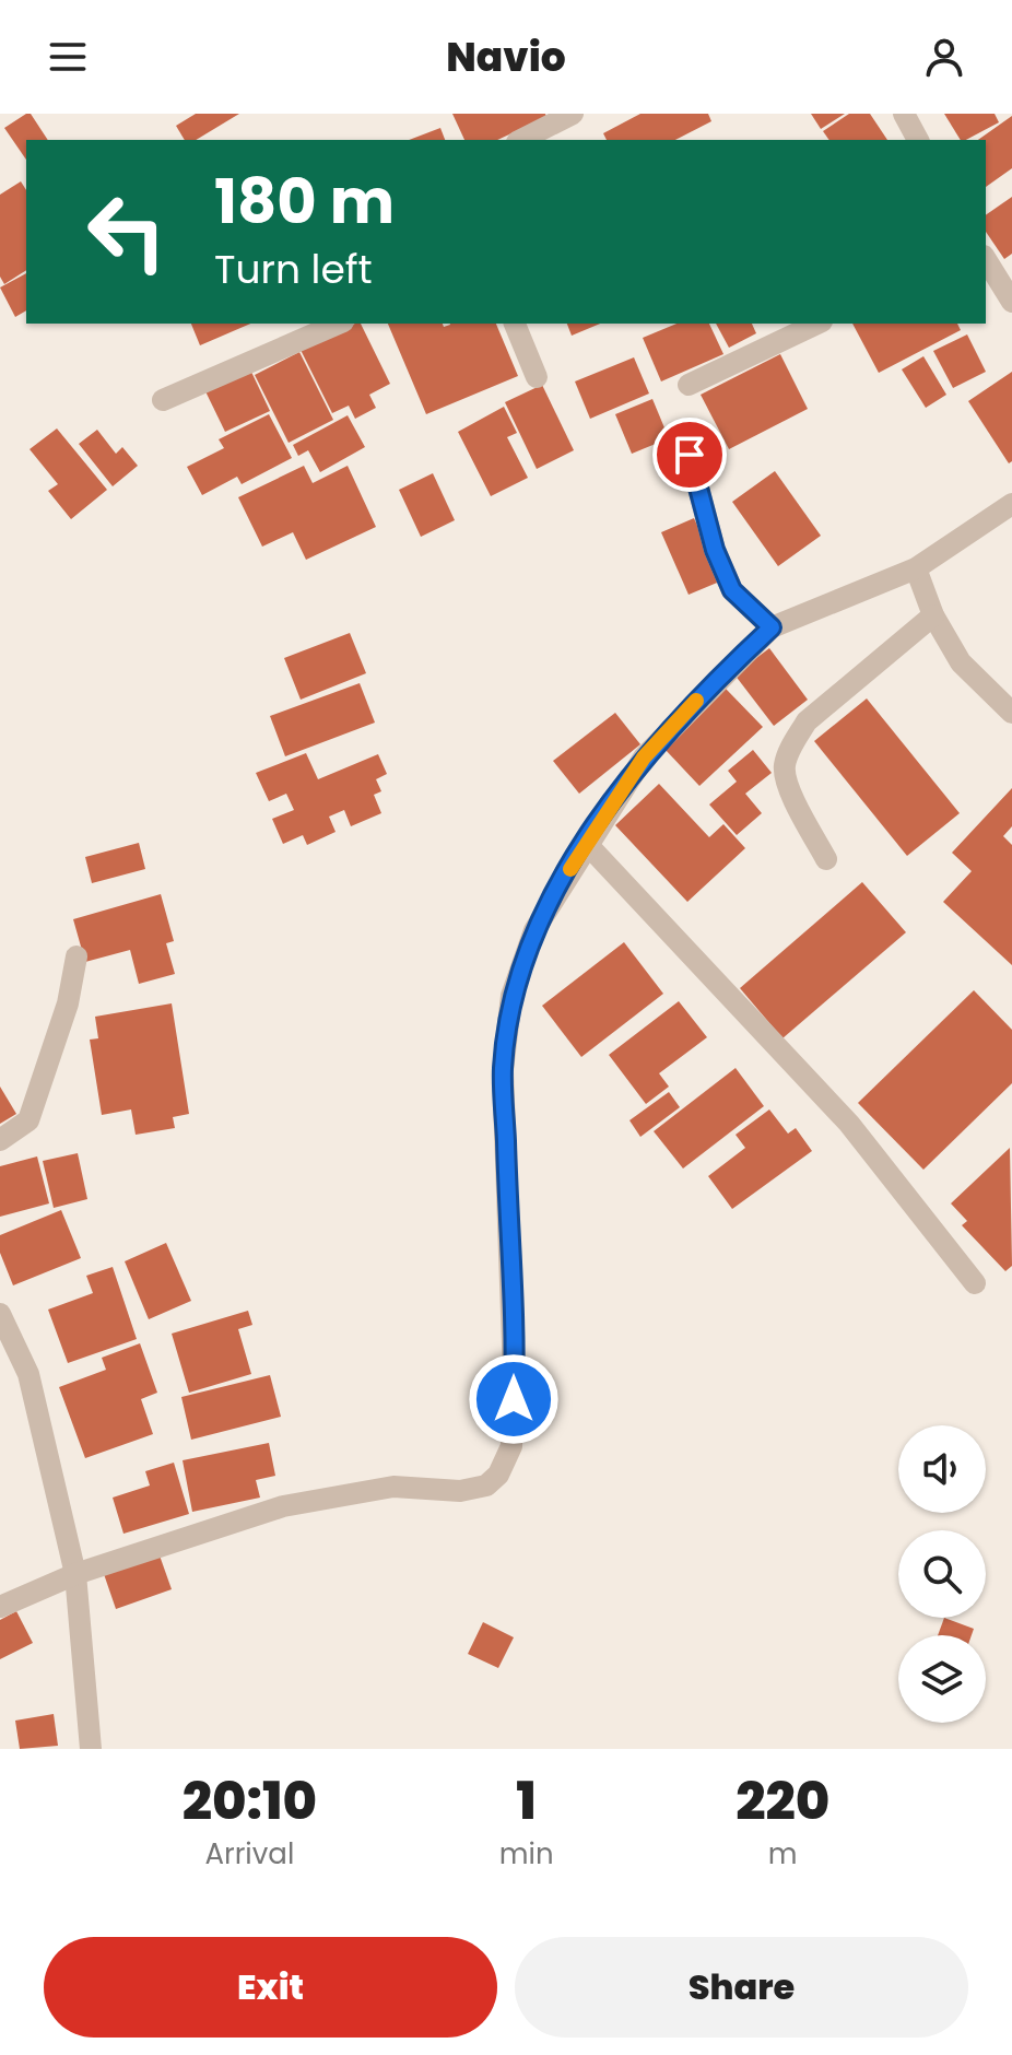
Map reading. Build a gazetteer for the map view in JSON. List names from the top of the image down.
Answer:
{
  "page": {
    "header": "Navio",
    "turn": ["180 m", "Turn left"],
    "eta": [
      "20:10",
      "Arrival",
      "1",
      "min",
      "220",
      "m"
    ],
    "buttons": ["Exit", "Share"]
  }
}
